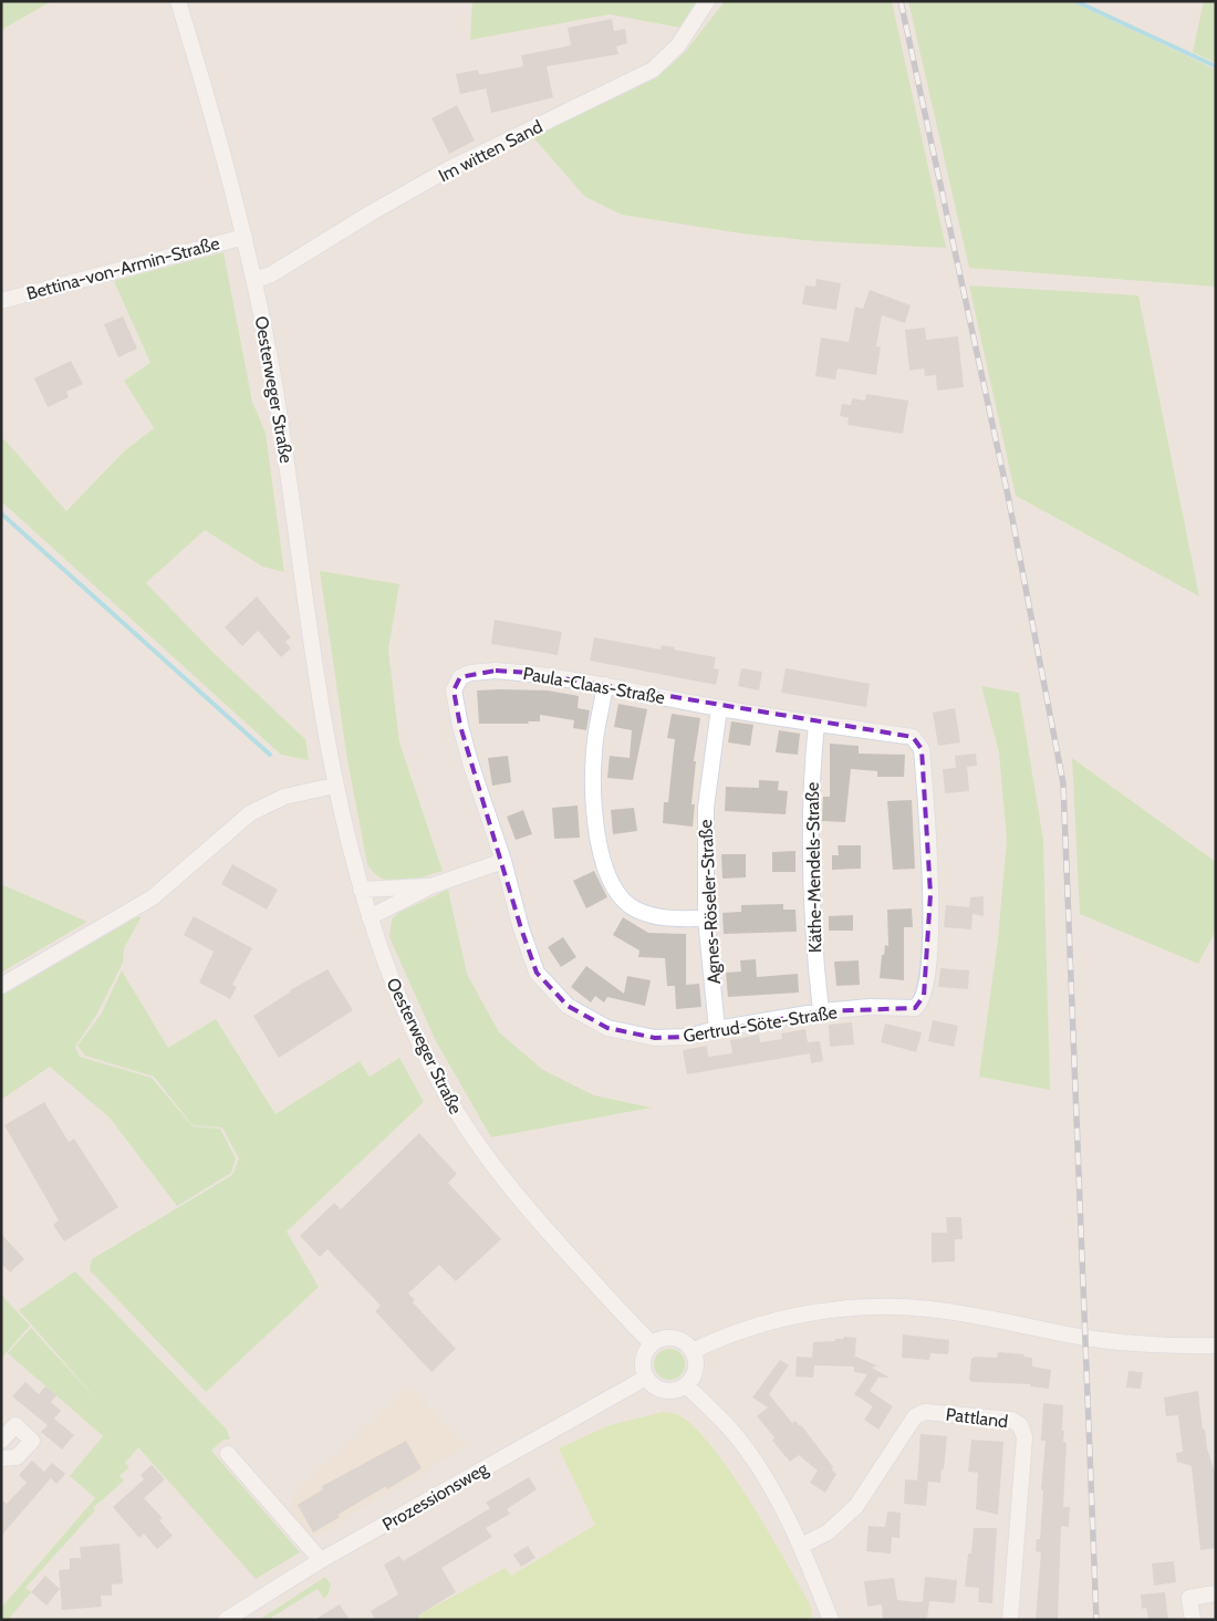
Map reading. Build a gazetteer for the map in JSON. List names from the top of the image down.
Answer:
{
  "streets": {
    "street": [
      "Im witten Sand",
      "Bettina-von-Armin-Straße",
      "Oesterweger Straße",
      "Paula-Claas-Straße",
      "Käthe-Mendels-Straße",
      "Agnes-Röseler-Straße",
      "Gertrud-Söte-Straße",
      "Pattland",
      "Prozessionsweg"
    ]
  },
  "crossings": [
    ["Im witten Sand", "Oesterweger Straße"],
    ["Bettina-von-Armin-Straße", "Oesterweger Straße"],
    ["Oesterweger Straße", "Prozessionsweg"],
    ["Paula-Claas-Straße", "Käthe-Mendels-Straße"],
    ["Paula-Claas-Straße", "Agnes-Röseler-Straße"],
    ["Paula-Claas-Straße", "Gertrud-Söte-Straße"],
    ["Käthe-Mendels-Straße", "Gertrud-Söte-Straße"],
    ["Agnes-Röseler-Straße", "Gertrud-Söte-Straße"]
  ]
}
